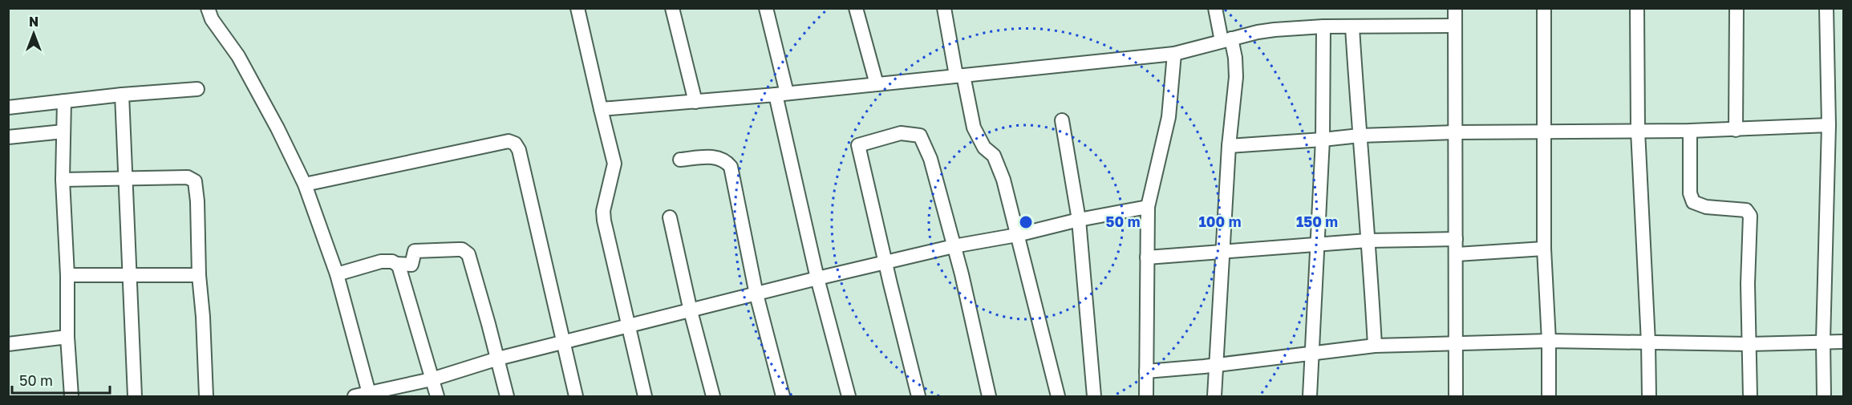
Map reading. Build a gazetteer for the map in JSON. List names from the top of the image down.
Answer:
{
  "scale_bar": "50 m",
  "north": "top",
  "rings": ["50 m", "100 m", "150 m"]
}
